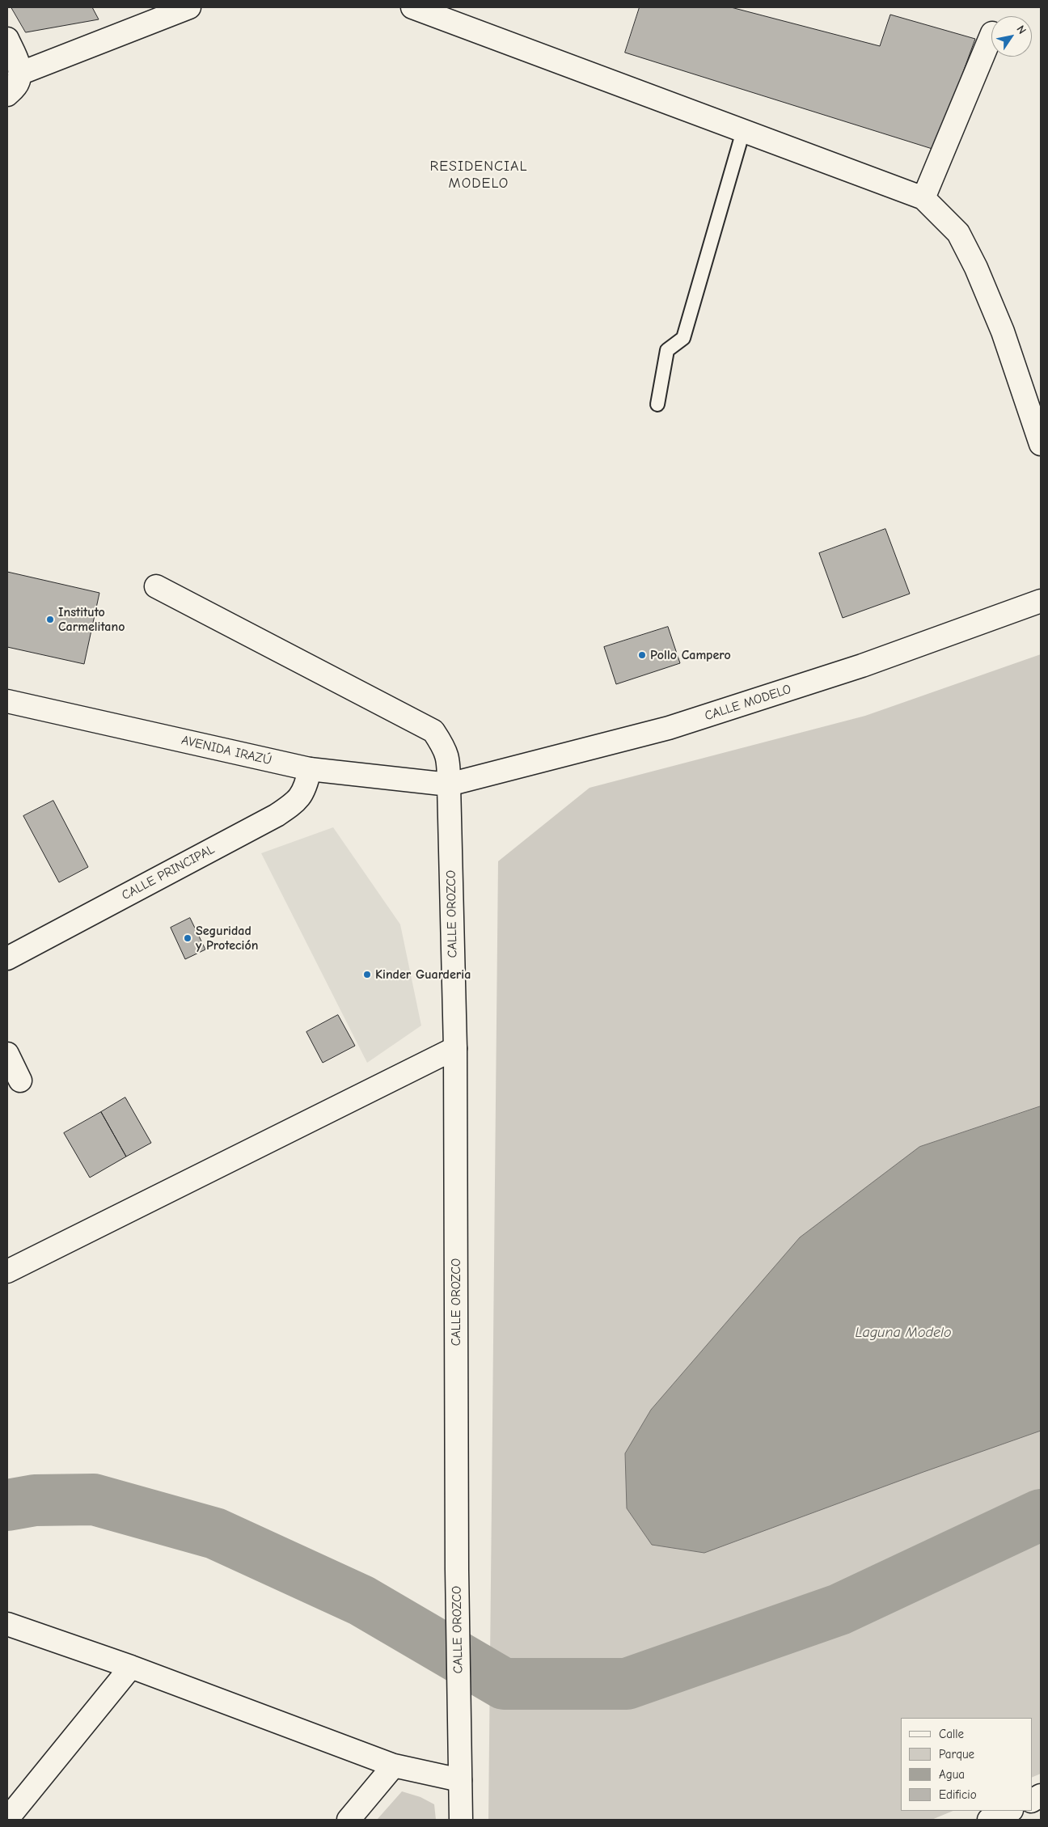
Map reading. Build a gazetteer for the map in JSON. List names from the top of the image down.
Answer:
{
  "streets": {
    "street": [
      "CALLE MODELO",
      "AVENIDA IRAZÚ",
      "CALLE PRINCIPAL",
      "CALLE OROZCO"
    ]
  },
  "crossings": [
    ["CALLE MODELO", "AVENIDA IRAZÚ"],
    ["CALLE MODELO", "CALLE OROZCO"],
    ["AVENIDA IRAZÚ", "CALLE PRINCIPAL"],
    ["AVENIDA IRAZÚ", "CALLE OROZCO"]
  ],
  "districts": ["RESIDENCIAL MODELO"],
  "water": ["Laguna Modelo"],
  "places": [
    "Instituto Carmelitano",
    "Pollo Campero",
    "Seguridad y Proteción",
    "Kinder Guarderia"
  ],
  "legend": [
    "Calle",
    "Parque",
    "Agua",
    "Edificio"
  ],
  "north": "top right"
}
